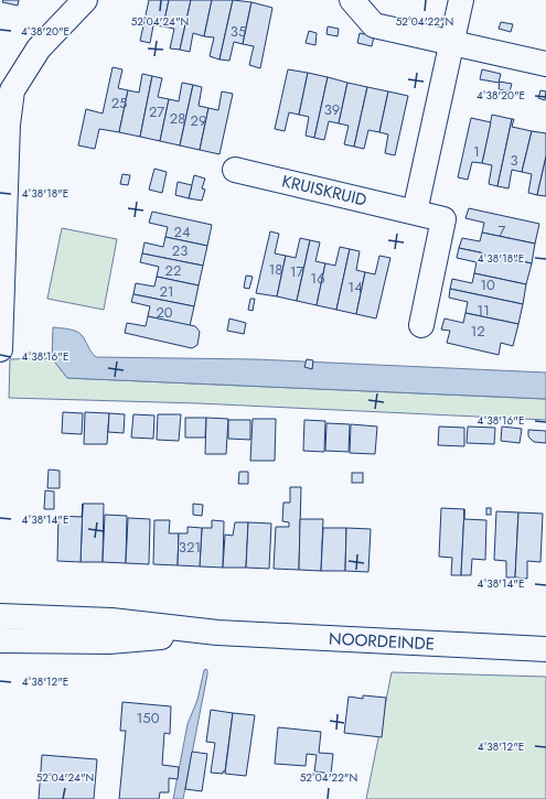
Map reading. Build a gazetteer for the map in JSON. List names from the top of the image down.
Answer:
{
  "streets": {
    "street": ["KRUISKRUID", "NOORDEINDE"]
  },
  "house_numbers": [
    "35",
    "25",
    "39",
    "27",
    "28",
    "29",
    "1",
    "3",
    "7",
    "24",
    "23",
    "18",
    "22",
    "17",
    "16",
    "10",
    "14",
    "21",
    "11",
    "20",
    "12",
    "321",
    "150"
  ],
  "coordinates": [
    "52°04'24\"N",
    "52°04'22\"N",
    "4°38'20\"E",
    "4°38'18\"E",
    "4°38'16\"E",
    "4°38'14\"E",
    "4°38'12\"E"
  ]
}
